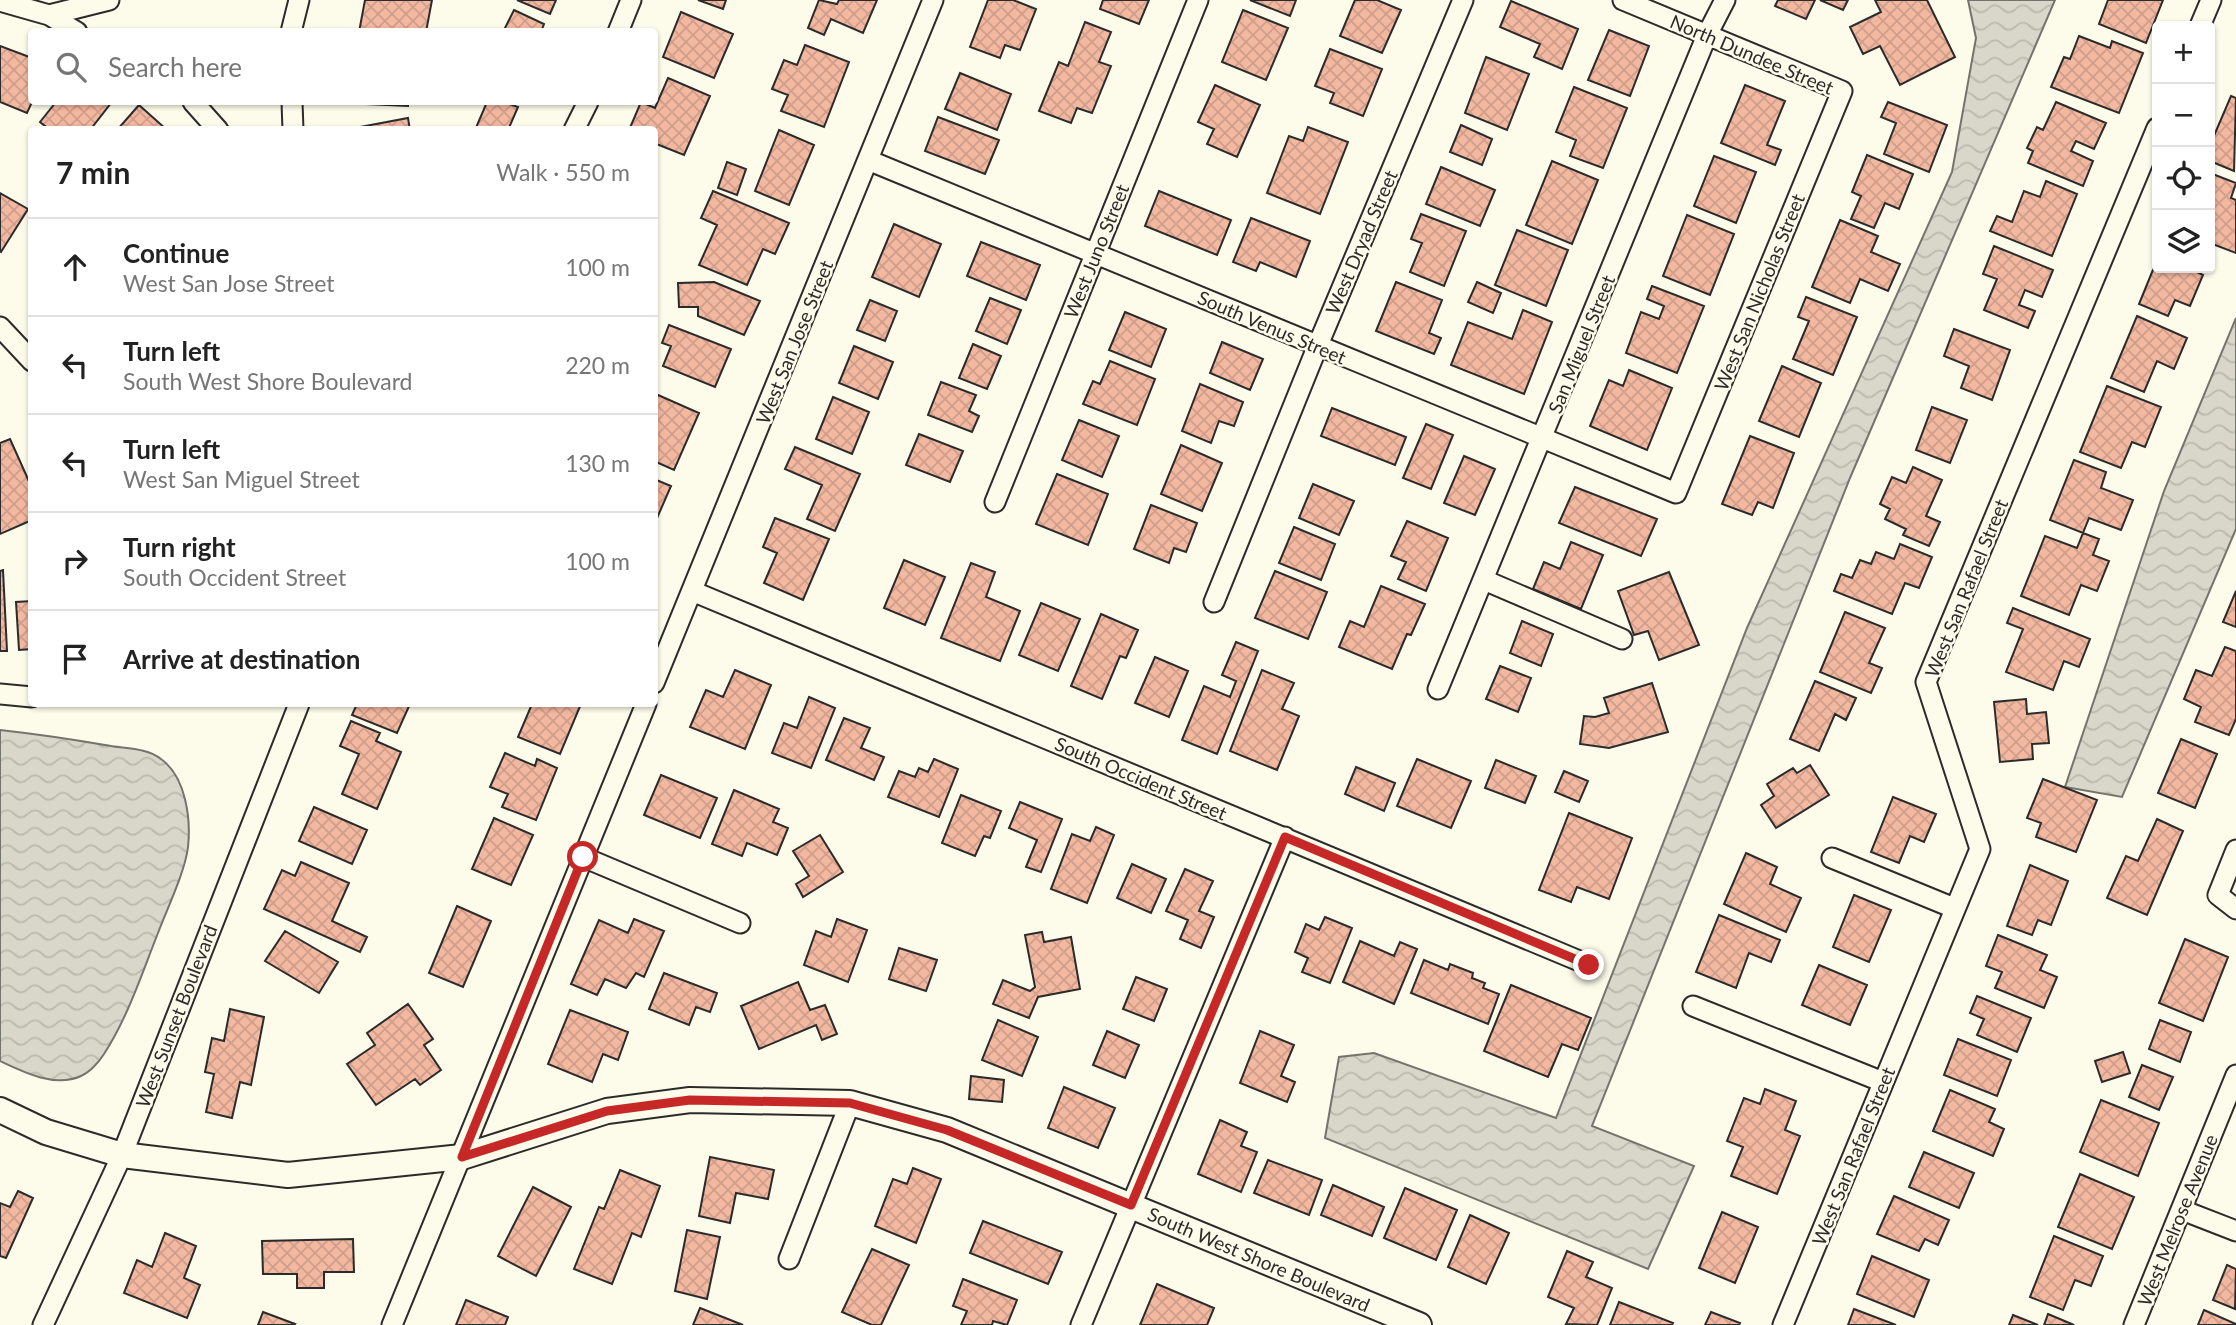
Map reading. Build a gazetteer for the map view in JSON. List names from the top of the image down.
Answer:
{
  "streets": {
    "street": [
      "North Dundee Street",
      "West Dryad Street",
      "West Juno Street",
      "West San Nicholas Street",
      "South Venus Street",
      "West San Jose Street",
      "San Miguel Street",
      "West San Rafael Street",
      "South Occident Street",
      "West Sunset Boulevard",
      "West Melrose Avenue",
      "South West Shore Boulevard"
    ]
  },
  "crossings": [
    ["North Dundee Street", "West San Nicholas Street"],
    ["North Dundee Street", "San Miguel Street"],
    ["West Dryad Street", "South Venus Street"],
    ["West Juno Street", "South Venus Street"],
    ["West San Nicholas Street", "South Venus Street"],
    ["South Venus Street", "West San Jose Street"],
    ["South Venus Street", "San Miguel Street"],
    ["West San Jose Street", "South Occident Street"],
    ["West Sunset Boulevard", "South West Shore Boulevard"]
  ],
  "page": {
    "map_buttons": ["+", "−"],
    "search": "Search here",
    "heading": ["7 min", "Walk · 550 m"],
    "list": [
      ["Continue", "West San Jose Street", "100 m"],
      ["Turn left", "South West Shore Boulevard", "220 m"],
      ["Turn left", "West San Miguel Street", "130 m"],
      ["Turn right", "South Occident Street", "100 m"],
      "Arrive at destination"
    ]
  }
}
